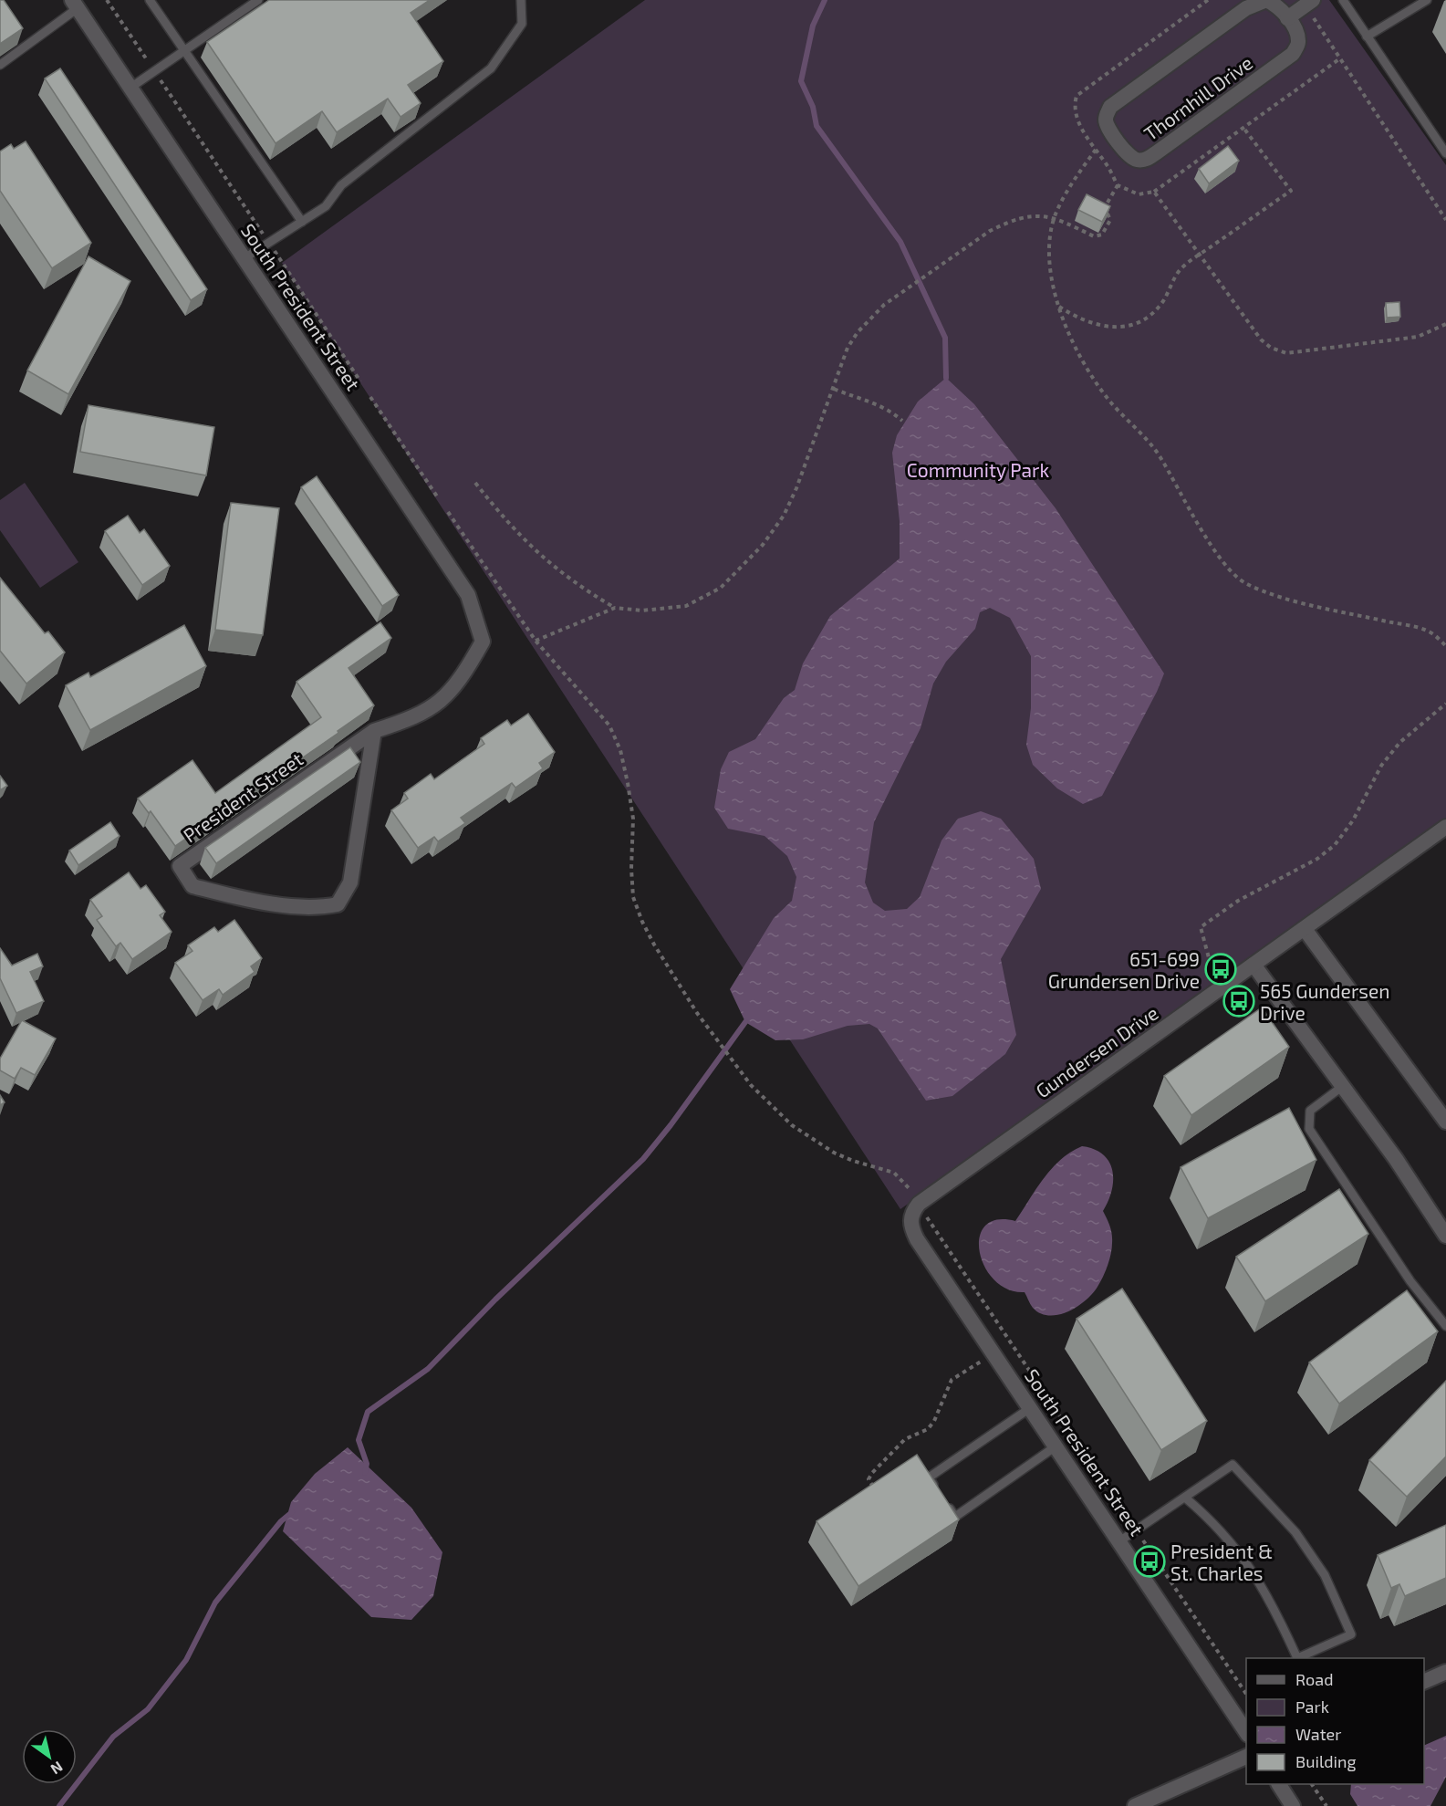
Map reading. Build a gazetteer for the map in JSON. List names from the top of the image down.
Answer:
{
  "streets": {
    "street": [
      "Thornhill Drive",
      "South President Street",
      "President Street",
      "Gundersen Drive"
    ]
  },
  "crossings": [
    ["South President Street", "President Street"],
    ["South President Street", "Gundersen Drive"]
  ],
  "parks": ["Community Park"],
  "places": {
    "bus stop": ["651-699 Grundersen Drive", "565 Gundersen Drive", "President & St. Charles"]
  },
  "legend": [
    "Road",
    "Park",
    "Water",
    "Building"
  ],
  "north": "bottom right"
}
